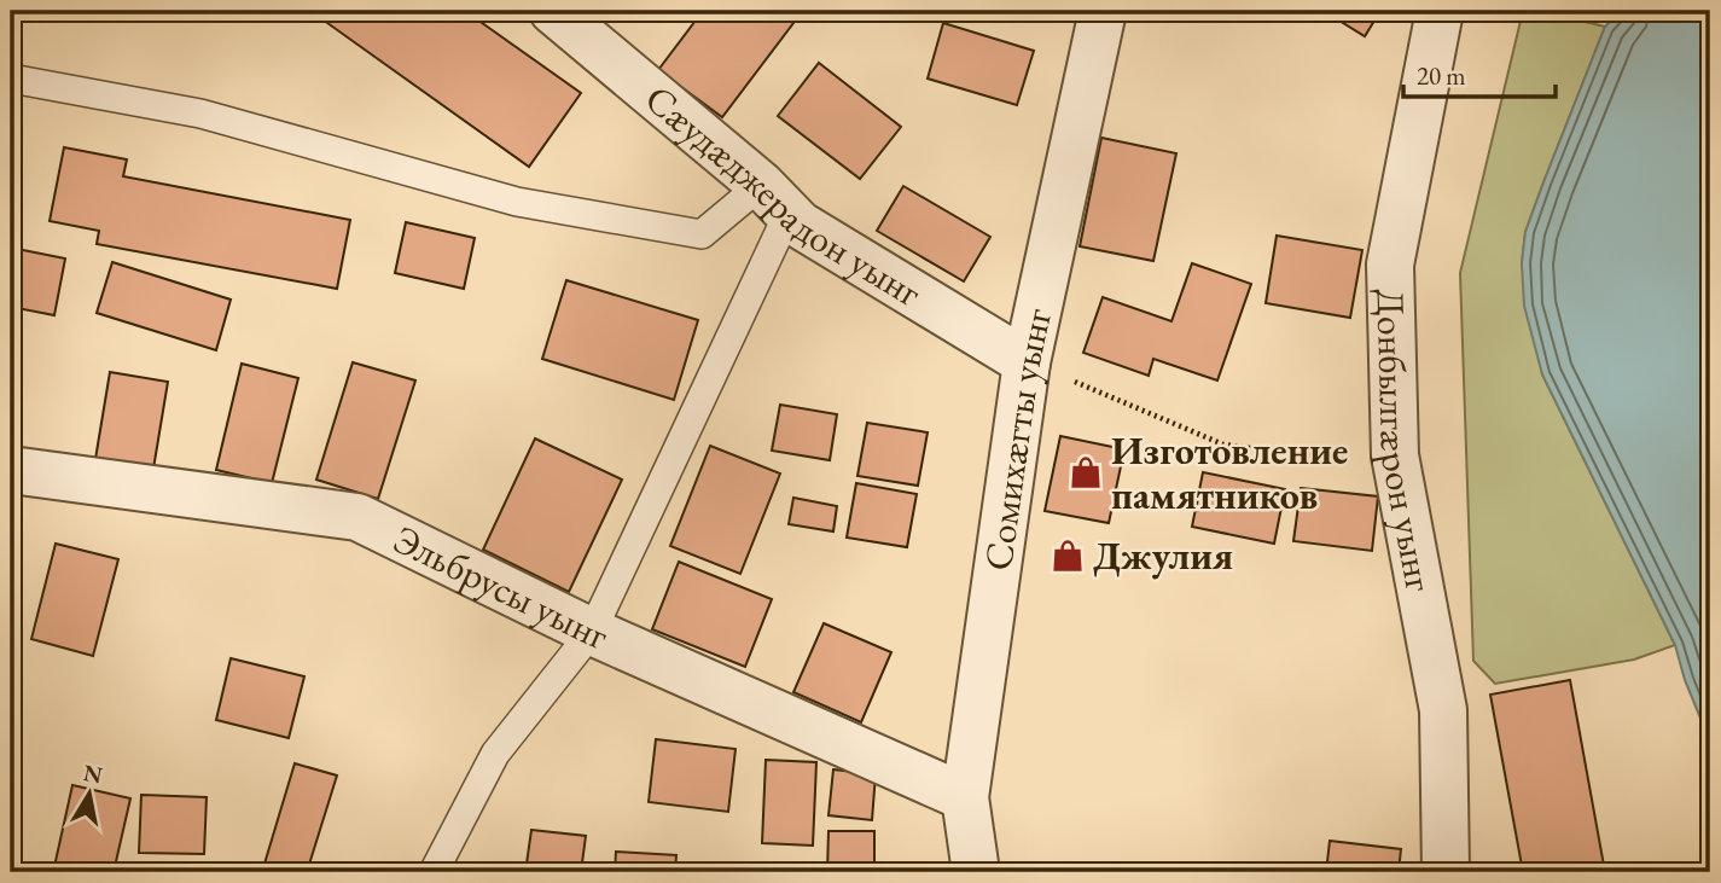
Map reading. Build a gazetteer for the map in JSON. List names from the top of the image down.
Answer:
{
  "streets": {
    "street": [
      "Сæудæджерадон уынг",
      "Сомихæгты уынг",
      "Донбылгæрон уынг",
      "Эльбрусы уынг"
    ]
  },
  "crossings": [
    ["Сæудæджерадон уынг", "Сомихæгты уынг"],
    ["Сомихæгты уынг", "Эльбрусы уынг"]
  ],
  "places": {
    "shop": ["Изготовление памятников", "Джулия"]
  },
  "scale_bar": "20 m",
  "north": "top"
}
